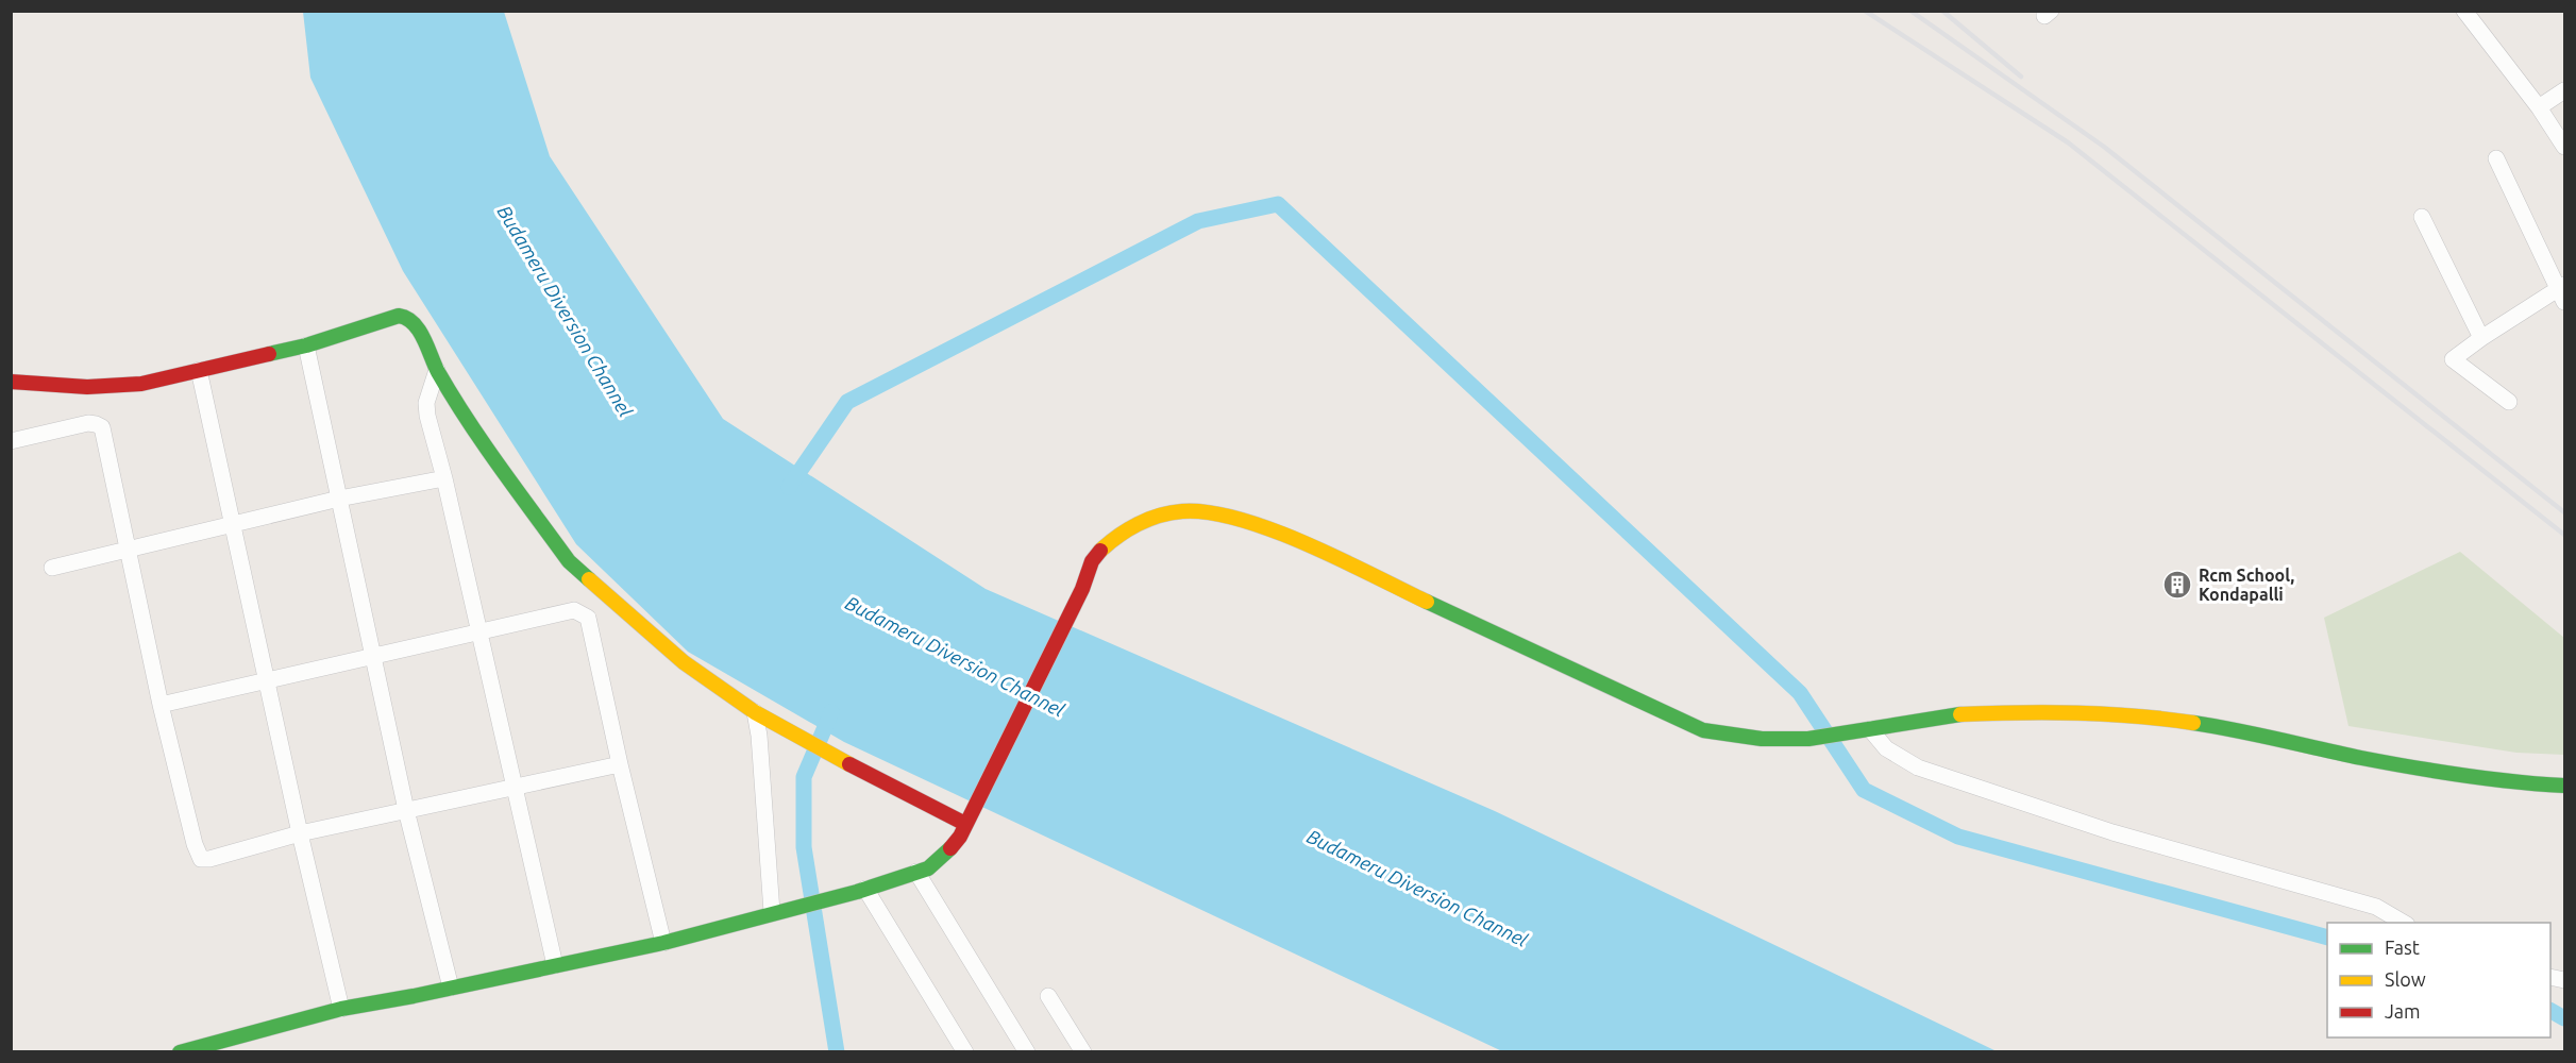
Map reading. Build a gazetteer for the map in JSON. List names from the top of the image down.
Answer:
{
  "water": ["Budameru Diversion Channel"],
  "places": {
    "building": ["Rcm School, Kondapalli"]
  },
  "legend": ["Fast", "Slow", "Jam"]
}
